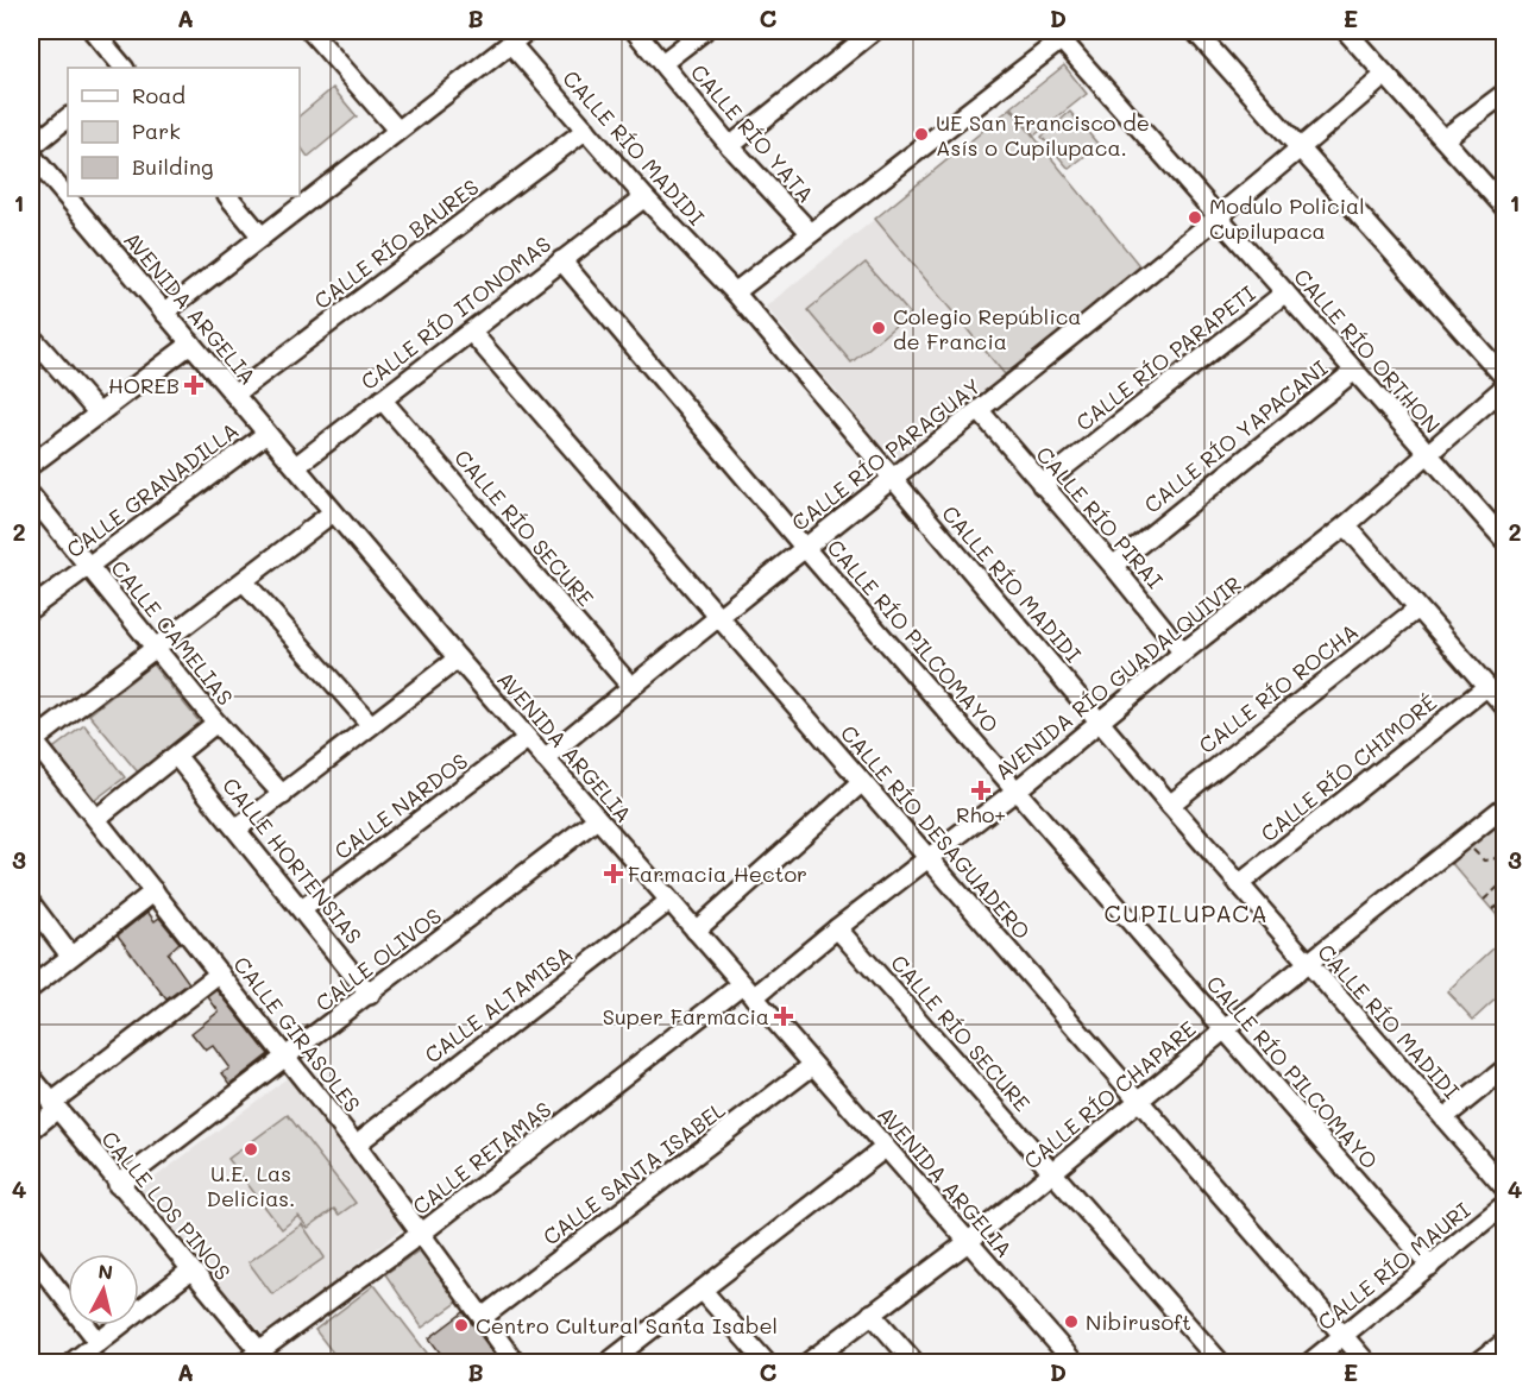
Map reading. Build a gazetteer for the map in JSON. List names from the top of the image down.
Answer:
{
  "streets": {
    "street": [
      "CALLE RÍO YATA",
      "CALLE RÍO MADIDI",
      "CALLE RÍO BAURES",
      "AVENIDA ARGELIA",
      "CALLE RÍO ITONOMAS",
      "CALLE RÍO ORTHON",
      "CALLE RÍO PARAPETI",
      "CALLE RÍO YAPACANI",
      "CALLE RÍO PARAGUAY",
      "CALLE GRANADILLA",
      "CALLE RÍO PIRAI",
      "CALLE RÍO SECURE",
      "CALLE CAMELIAS",
      "CALLE RÍO PILCOMAYO",
      "AVENIDA RÍO GUADALQUIVIR",
      "CALLE RÍO ROCHA",
      "CALLE RÍO CHIMORÉ",
      "CALLE NARDOS",
      "CALLE RÍO DESAGUADERO",
      "CALLE HORTENSIAS",
      "CALLE OLIVOS",
      "CALLE ALTAMISA",
      "CALLE GIRASOLES",
      "CALLE RÍO CHAPARE",
      "CALLE RETAMAS",
      "CALLE SANTA ISABEL",
      "CALLE LOS PINOS",
      "CALLE RÍO MAURI"
    ]
  },
  "crossings": [
    ["CALLE RÍO MADIDI", "CALLE RÍO BAURES"],
    ["CALLE RÍO MADIDI", "CALLE RÍO ITONOMAS"],
    ["CALLE RÍO MADIDI", "CALLE RÍO PARAGUAY"],
    ["CALLE RÍO MADIDI", "AVENIDA RÍO GUADALQUIVIR"],
    ["CALLE RÍO MADIDI", "CALLE RÍO ROCHA"],
    ["CALLE RÍO MADIDI", "CALLE RÍO CHIMORÉ"],
    ["CALLE RÍO MADIDI", "CALLE RÍO CHAPARE"],
    ["CALLE RÍO BAURES", "AVENIDA ARGELIA"],
    ["AVENIDA ARGELIA", "CALLE RÍO ITONOMAS"],
    ["AVENIDA ARGELIA", "CALLE RÍO PARAGUAY"],
    ["AVENIDA ARGELIA", "CALLE GRANADILLA"],
    ["AVENIDA ARGELIA", "AVENIDA RÍO GUADALQUIVIR"],
    ["AVENIDA ARGELIA", "CALLE NARDOS"],
    ["AVENIDA ARGELIA", "CALLE OLIVOS"],
    ["AVENIDA ARGELIA", "CALLE ALTAMISA"],
    ["AVENIDA ARGELIA", "CALLE RÍO CHAPARE"],
    ["AVENIDA ARGELIA", "CALLE RETAMAS"],
    ["AVENIDA ARGELIA", "CALLE SANTA ISABEL"],
    ["CALLE RÍO ITONOMAS", "CALLE RÍO SECURE"],
    ["CALLE RÍO ITONOMAS", "CALLE RÍO PILCOMAYO"],
    ["CALLE RÍO ITONOMAS", "CALLE RÍO DESAGUADERO"],
    ["CALLE RÍO ORTHON", "CALLE RÍO PARAPETI"],
    ["CALLE RÍO ORTHON", "CALLE RÍO YAPACANI"],
    ["CALLE RÍO ORTHON", "CALLE RÍO PARAGUAY"],
    ["CALLE RÍO ORTHON", "AVENIDA RÍO GUADALQUIVIR"],
    ["CALLE RÍO PARAPETI", "CALLE RÍO PIRAI"],
    ["CALLE RÍO YAPACANI", "CALLE RÍO PIRAI"],
    ["CALLE RÍO PARAGUAY", "CALLE RÍO PIRAI"],
    ["CALLE RÍO PARAGUAY", "CALLE RÍO SECURE"],
    ["CALLE RÍO PARAGUAY", "CALLE RÍO PILCOMAYO"],
    ["CALLE RÍO PARAGUAY", "CALLE RÍO DESAGUADERO"],
    ["CALLE GRANADILLA", "CALLE CAMELIAS"],
    ["CALLE RÍO PIRAI", "AVENIDA RÍO GUADALQUIVIR"],
    ["CALLE RÍO SECURE", "AVENIDA RÍO GUADALQUIVIR"],
    ["CALLE RÍO SECURE", "CALLE RÍO CHAPARE"],
    ["CALLE RÍO PILCOMAYO", "AVENIDA RÍO GUADALQUIVIR"],
    ["CALLE RÍO PILCOMAYO", "CALLE RÍO CHAPARE"],
    ["CALLE RÍO PILCOMAYO", "CALLE RÍO MAURI"],
    ["AVENIDA RÍO GUADALQUIVIR", "CALLE RÍO DESAGUADERO"],
    ["AVENIDA RÍO GUADALQUIVIR", "CALLE RETAMAS"],
    ["CALLE NARDOS", "CALLE HORTENSIAS"],
    ["CALLE RÍO DESAGUADERO", "CALLE RÍO CHAPARE"],
    ["CALLE RÍO DESAGUADERO", "CALLE RÍO MAURI"],
    ["CALLE HORTENSIAS", "CALLE OLIVOS"],
    ["CALLE OLIVOS", "CALLE GIRASOLES"],
    ["CALLE OLIVOS", "CALLE LOS PINOS"],
    ["CALLE ALTAMISA", "CALLE GIRASOLES"],
    ["CALLE GIRASOLES", "CALLE RETAMAS"],
    ["CALLE GIRASOLES", "CALLE SANTA ISABEL"],
    ["CALLE RETAMAS", "CALLE LOS PINOS"]
  ],
  "districts": ["CUPILUPACA"],
  "places": {
    "other": [
      "UE San Francisco de Asís o Cupilupaca.",
      "Modulo Policial Cupilupaca",
      "Colegio República de Francia",
      "U.E. Las Delicias.",
      "Nibirusoft",
      "Centro Cultural Santa Isabel"
    ],
    "health": [
      "HOREB",
      "Rho+",
      "Farmacia Hector",
      "Super Farmacia"
    ]
  },
  "legend": ["Road", "Park", "Building"],
  "north": "top",
  "grid": {
    "columns": [
      "A",
      "B",
      "C",
      "D",
      "E"
    ],
    "rows": [
      "1",
      "2",
      "3",
      "4"
    ]
  }
}
